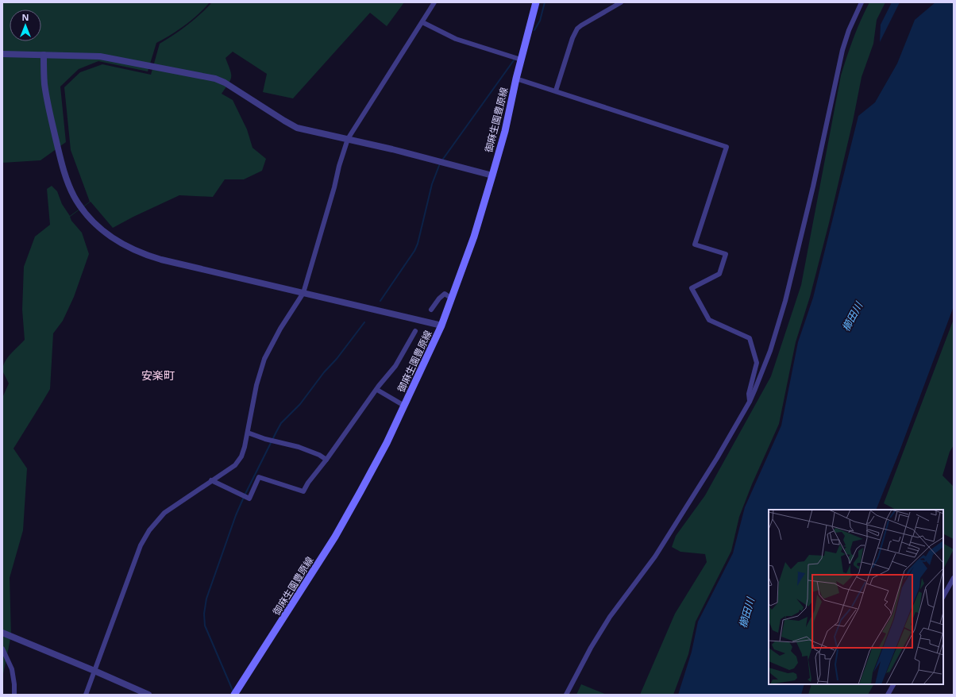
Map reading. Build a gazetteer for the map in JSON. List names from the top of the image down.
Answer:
{
  "streets": {
    "main road": ["御麻生園豊原線"]
  },
  "districts": ["安楽町"],
  "water": ["櫛田川"],
  "north": "top"
}
